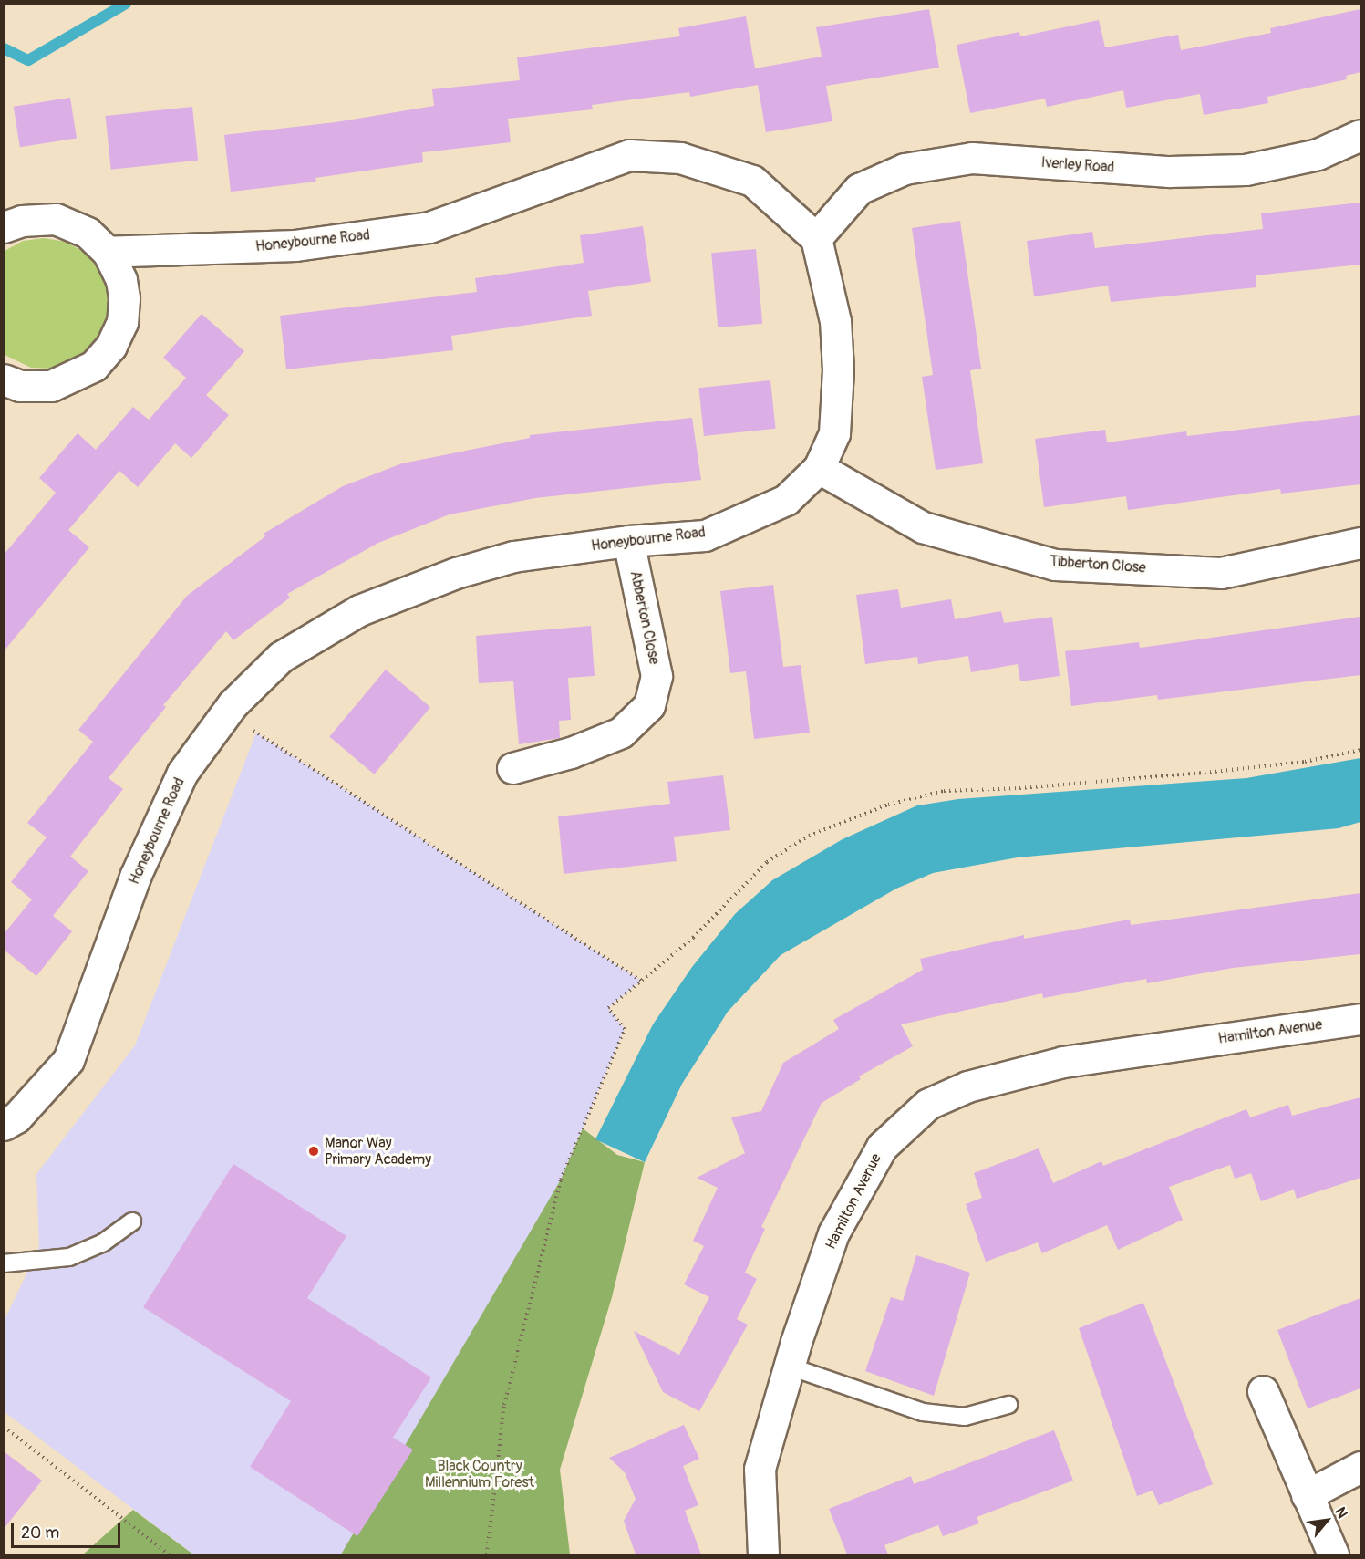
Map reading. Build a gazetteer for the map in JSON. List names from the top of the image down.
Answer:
{
  "streets": {
    "street": [
      "Iverley Road",
      "Honeybourne Road",
      "Tibberton Close",
      "Abberton Close",
      "Hamilton Avenue"
    ]
  },
  "crossings": [
    ["Iverley Road", "Honeybourne Road"],
    ["Honeybourne Road", "Tibberton Close"],
    ["Honeybourne Road", "Abberton Close"]
  ],
  "parks": ["Black Country Millennium Forest"],
  "places": ["Manor Way Primary Academy"],
  "scale_bar": "20 m",
  "north": "top right"
}
